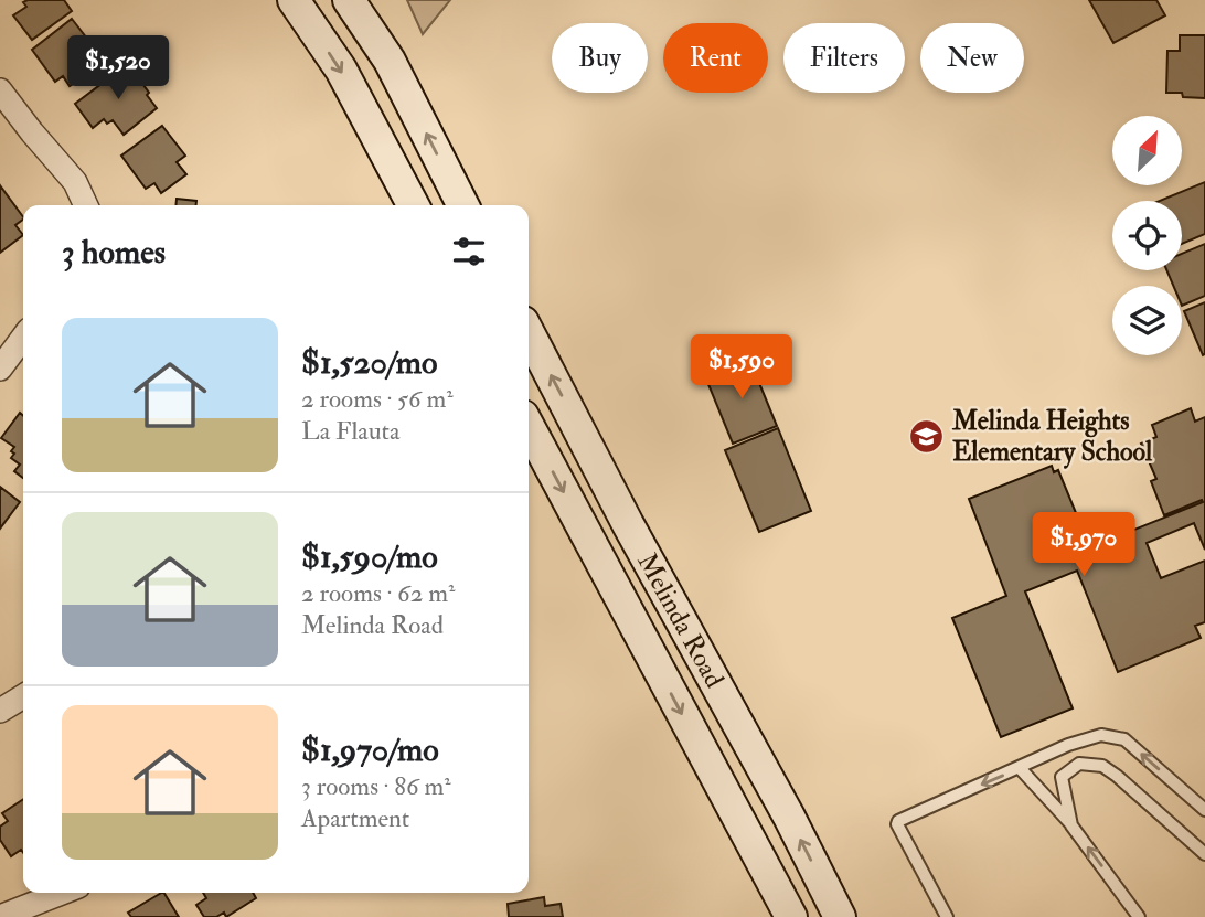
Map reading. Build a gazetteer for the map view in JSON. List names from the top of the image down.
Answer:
{
  "streets": {
    "main road": ["Melinda Road"]
  },
  "places": {
    "school or university": ["Melinda Heights Elementary School"]
  },
  "north": "top right",
  "page": {
    "chip": [
      "Buy",
      "Rent",
      "Filters",
      "New"
    ],
    "price": ["$1,520", "$1,590", "$1,970"],
    "heading": "3 homes",
    "list": [
      {
        "name": "$1,520/mo",
        "note": "2 rooms · 56 m² · La Flauta"
      },
      {
        "name": "$1,590/mo",
        "note": "2 rooms · 62 m² · Melinda Road"
      },
      {
        "name": "$1,970/mo",
        "note": "3 rooms · 86 m² · Apartment"
      }
    ]
  }
}
